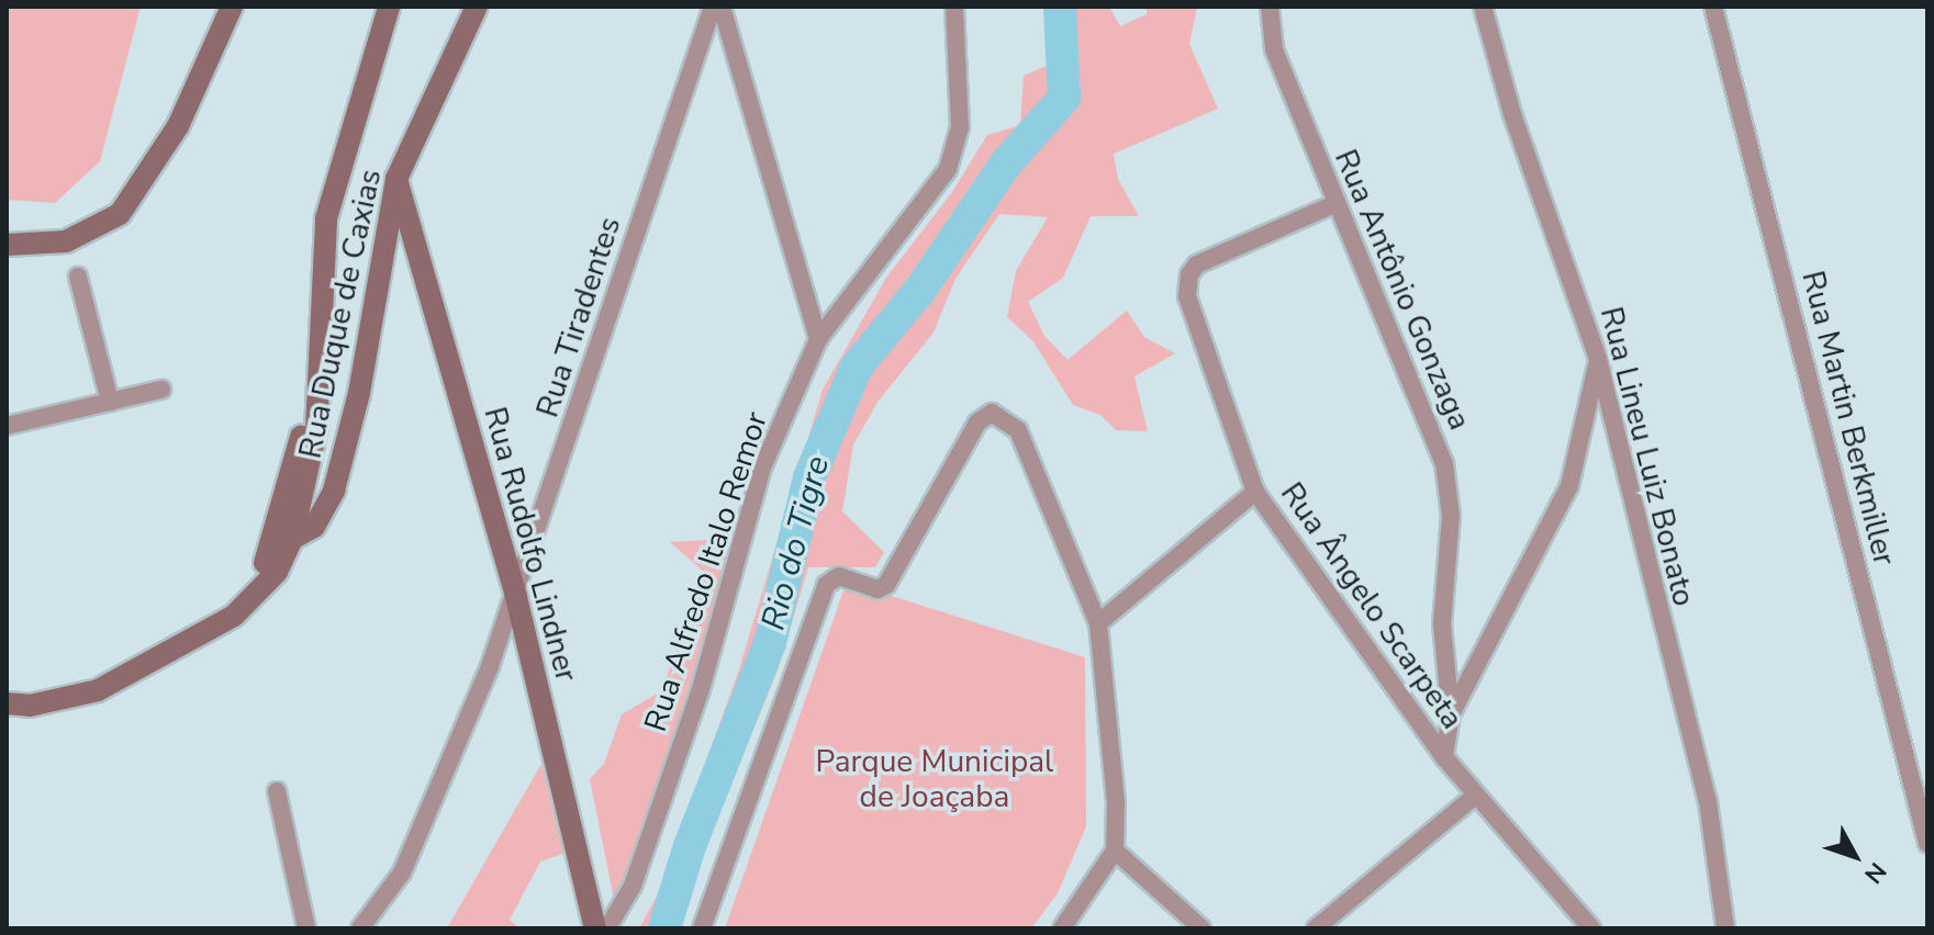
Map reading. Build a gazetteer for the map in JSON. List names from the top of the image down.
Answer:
{
  "streets": {
    "street": [
      "Rua Antônio Gonzaga",
      "Rua Duque de Caxias",
      "Rua Tiradentes",
      "Rua Martin Berkmiller",
      "Rua Lineu Luiz Bonato",
      "Rua Rudolfo Lindner",
      "Rua Alfredo Italo Remor",
      "Rua Ângelo Scarpeta"
    ]
  },
  "crossings": [
    ["Rua Antônio Gonzaga", "Rua Ângelo Scarpeta"],
    ["Rua Duque de Caxias", "Rua Rudolfo Lindner"],
    ["Rua Tiradentes", "Rua Rudolfo Lindner"]
  ],
  "water": ["Rio do Tigre"],
  "parks": ["Parque Municipal de Joaçaba"],
  "north": "bottom right"
}
